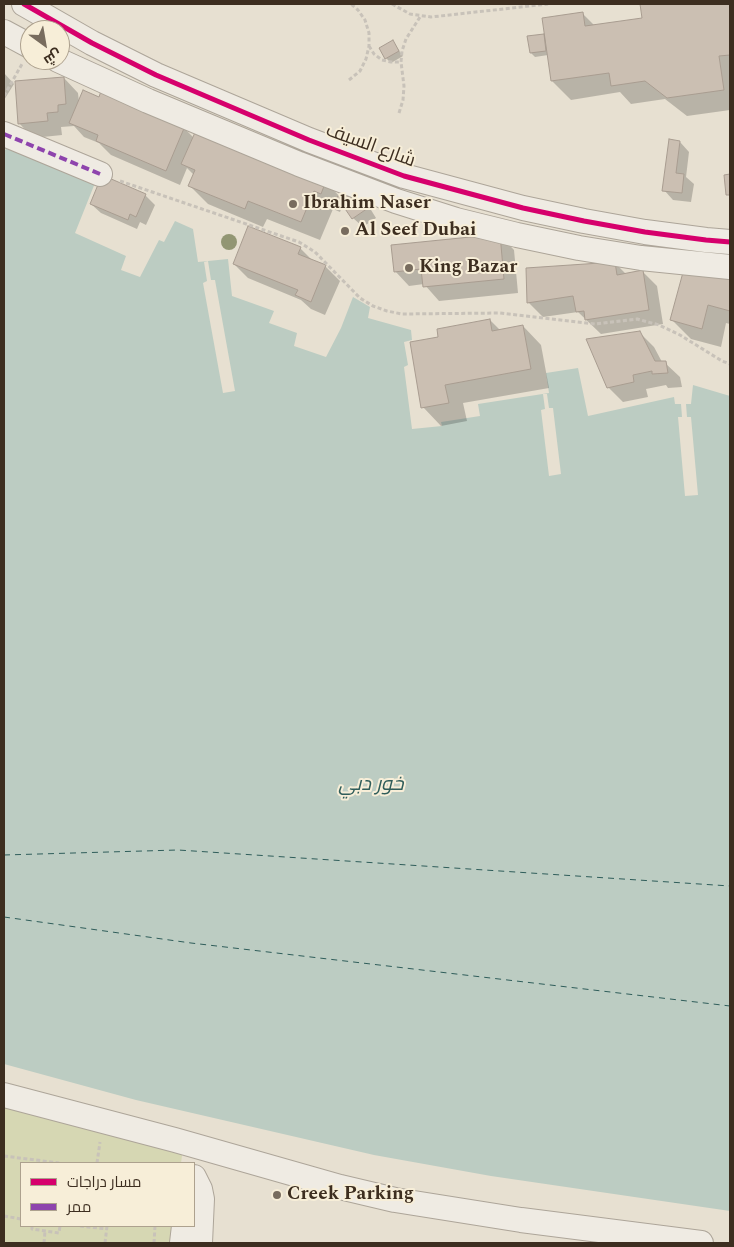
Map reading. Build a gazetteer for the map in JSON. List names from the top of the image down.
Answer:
{
  "streets": {
    "street": ["شارع السيف"]
  },
  "water": ["خور دبي"],
  "places": [
    "Ibrahim Naser",
    "Al Seef Dubai",
    "King Bazar",
    "Creek Parking"
  ],
  "legend": ["مسار دراجات", "ممر"],
  "north": "bottom right"
}
